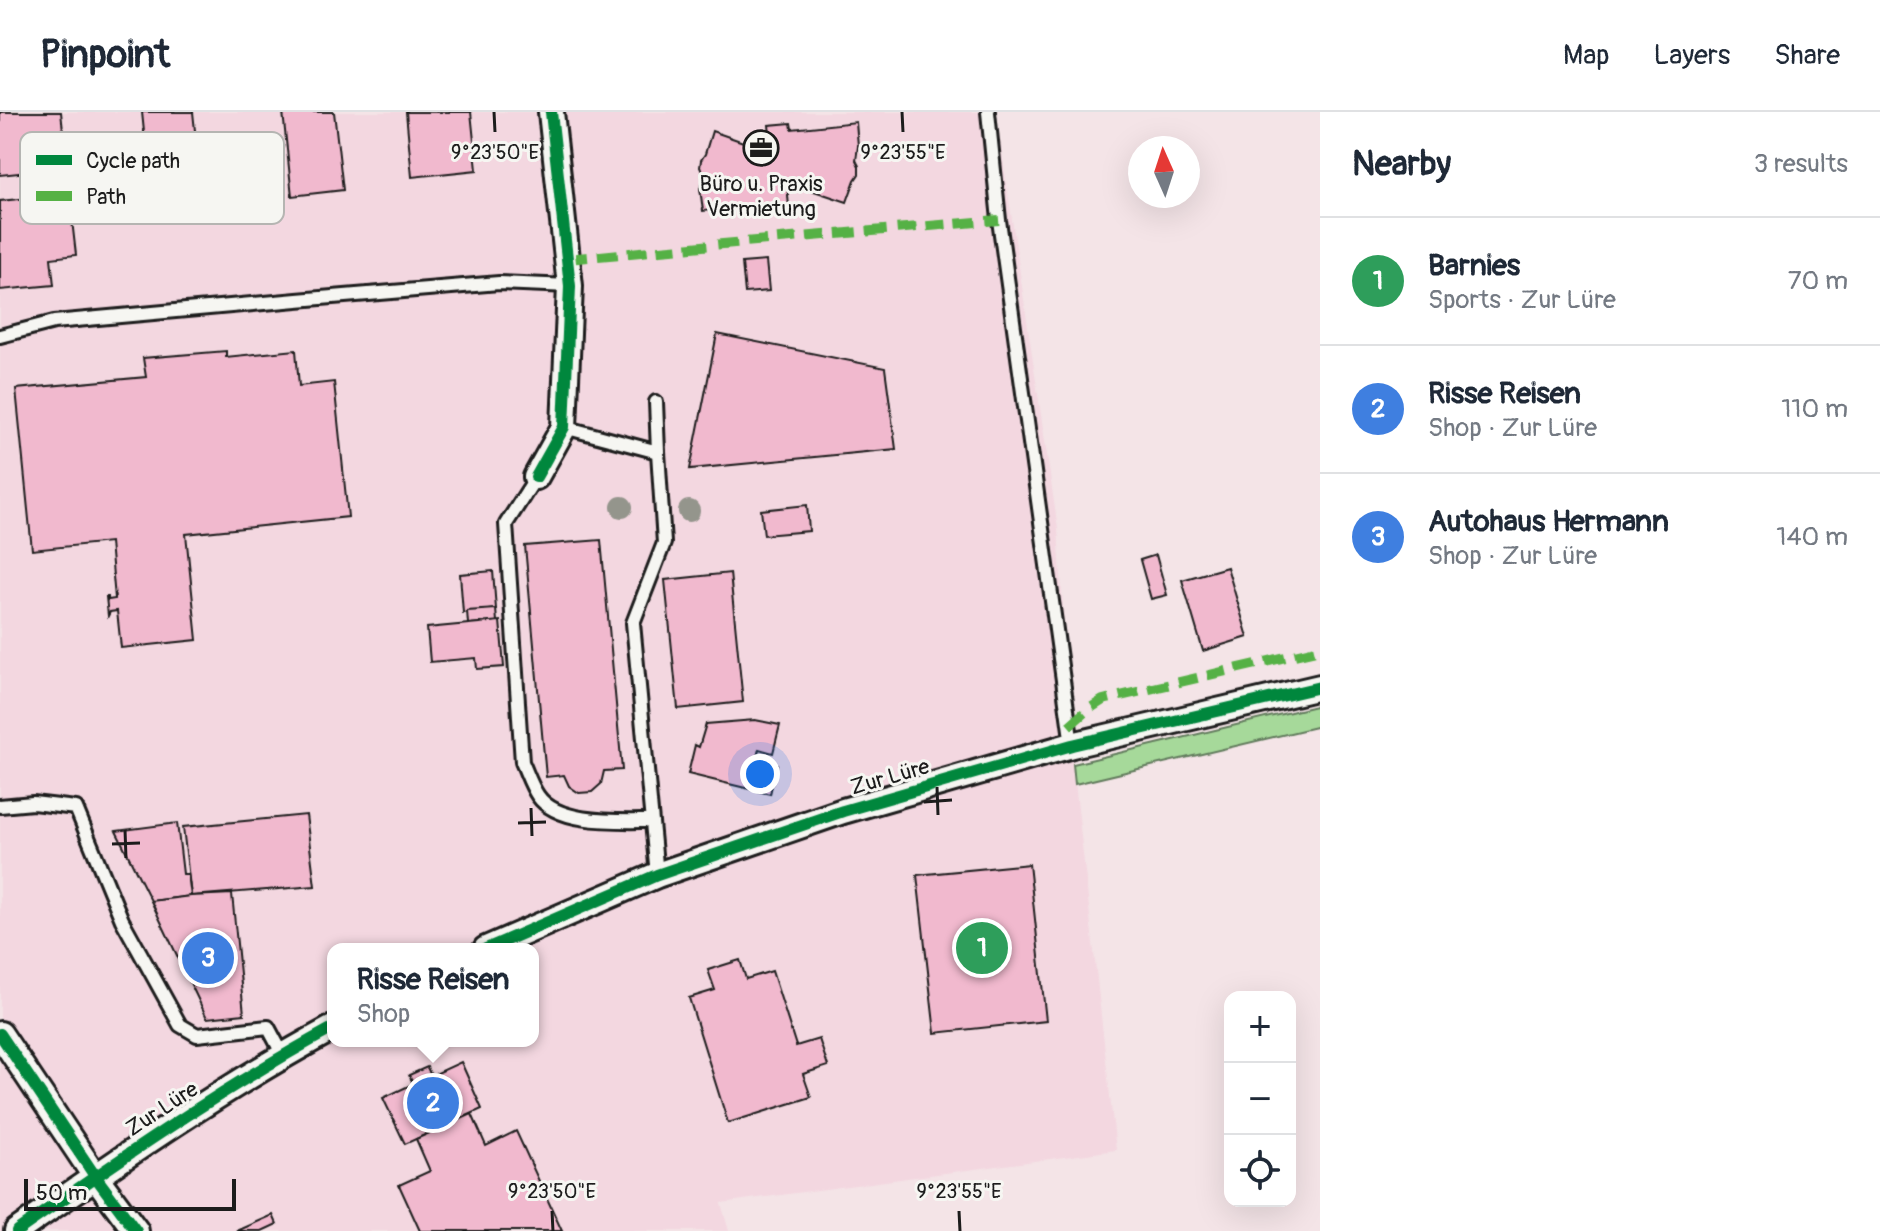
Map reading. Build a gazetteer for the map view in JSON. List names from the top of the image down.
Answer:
{
  "streets": {
    "street": ["Zur Lüre"]
  },
  "places": {
    "office": ["Büro u. Praxis Vermietung"]
  },
  "legend": ["Cycle path", "Path"],
  "scale_bar": "50 m",
  "north": "top",
  "page": {
    "header": "Pinpoint",
    "nav": ["Map", "Layers", "Share"],
    "heading": ["Nearby", "3 results"],
    "list": [
      {
        "mark": "1",
        "name": "Barnies",
        "note": "Sports · Zur Lüre",
        "value": "70 m"
      },
      {
        "mark": "2",
        "name": "Risse Reisen",
        "note": "Shop · Zur Lüre",
        "value": "110 m"
      },
      {
        "mark": "3",
        "name": "Autohaus Hermann",
        "note": "Shop · Zur Lüre",
        "value": "140 m"
      }
    ],
    "pins": ["1", "3", "2"],
    "popup": ["Risse Reisen", "Shop"],
    "map_buttons": ["+", "−"],
    "scale": "50 m"
  },
  "coordinates": ["9°23'50\"E", "9°23'55\"E"]
}
